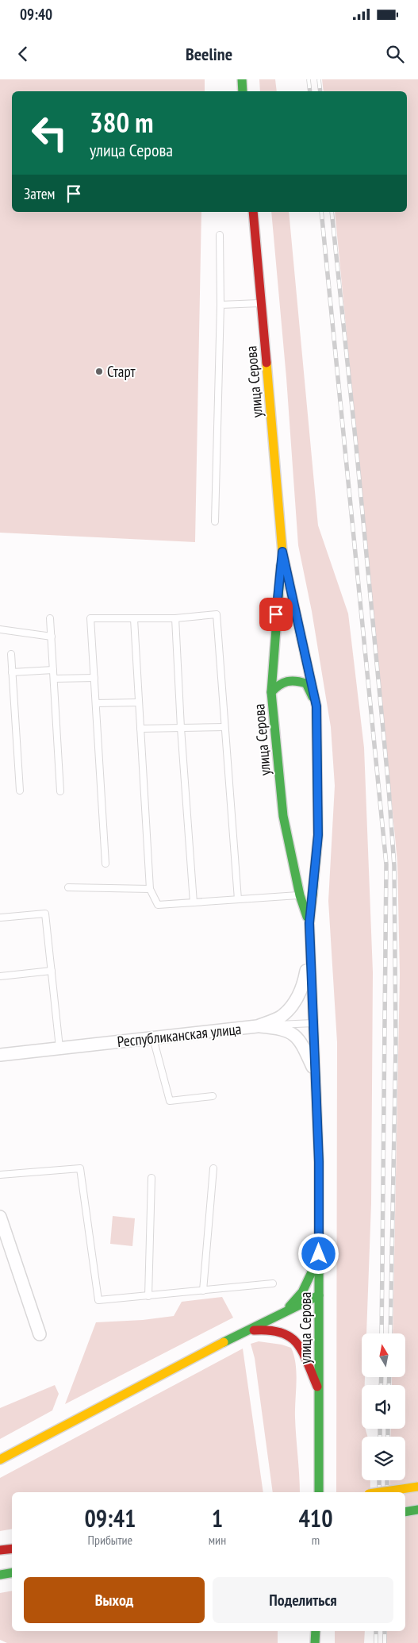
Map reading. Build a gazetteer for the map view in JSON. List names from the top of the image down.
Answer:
{
  "streets": {
    "street": ["улица Серова", "Республиканская улица"]
  },
  "crossings": [
    ["улица Серова", "Республиканская улица"]
  ],
  "places": ["Старт"],
  "north": "top",
  "page": {
    "status": "09:40",
    "header": "Beeline",
    "turn": ["380 m", "улица Серова"],
    "then": "Затем",
    "eta": [
      "09:41",
      "Прибытие",
      "1",
      "мин",
      "410",
      "m"
    ],
    "buttons": ["Выход", "Поделиться"]
  }
}
